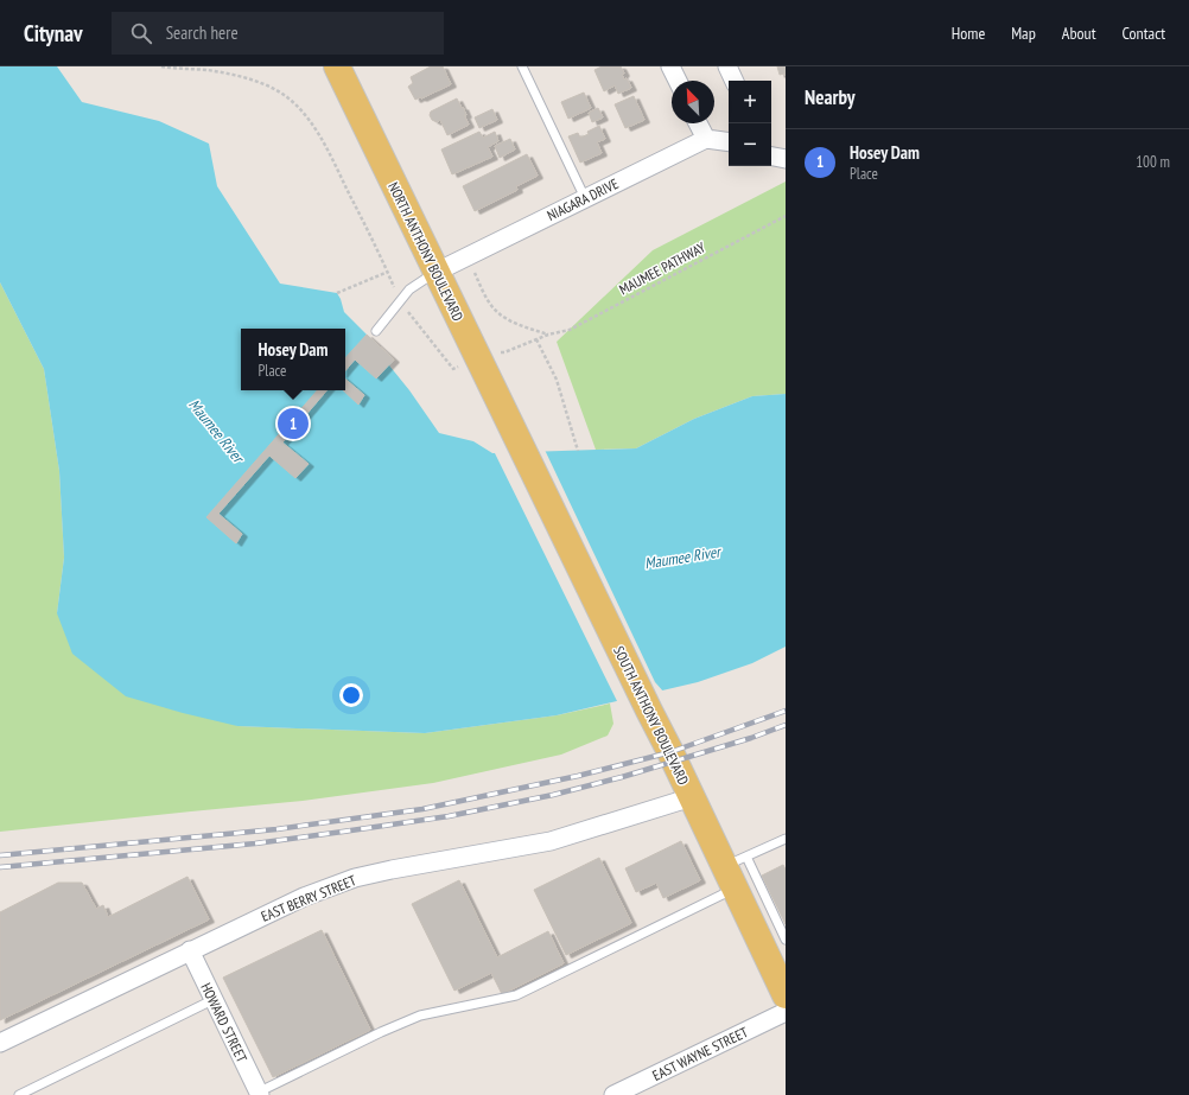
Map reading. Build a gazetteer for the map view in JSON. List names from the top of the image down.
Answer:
{
  "streets": {
    "main road": ["NORTH ANTHONY BOULEVARD", "SOUTH ANTHONY BOULEVARD"],
    "street": [
      "NIAGARA DRIVE",
      "EAST BERRY STREET",
      "HOWARD STREET",
      "EAST WAYNE STREET"
    ],
    "path": ["MAUMEE PATHWAY"]
  },
  "crossings": [
    ["NIAGARA DRIVE", "NORTH ANTHONY BOULEVARD"],
    ["NORTH ANTHONY BOULEVARD", "SOUTH ANTHONY BOULEVARD"],
    ["SOUTH ANTHONY BOULEVARD", "EAST BERRY STREET"],
    ["EAST BERRY STREET", "HOWARD STREET"]
  ],
  "water": ["Maumee River"],
  "north": "top left",
  "page": {
    "header": "Citynav",
    "search": "Search here",
    "nav": [
      "Home",
      "Map",
      "About",
      "Contact"
    ],
    "heading": "Nearby",
    "map_buttons": ["+", "−"],
    "list": [
      {
        "mark": "1",
        "name": "Hosey Dam",
        "note": "Place",
        "value": "100 m"
      }
    ],
    "popup": ["Hosey Dam", "Place"],
    "pins": "1"
  }
}
